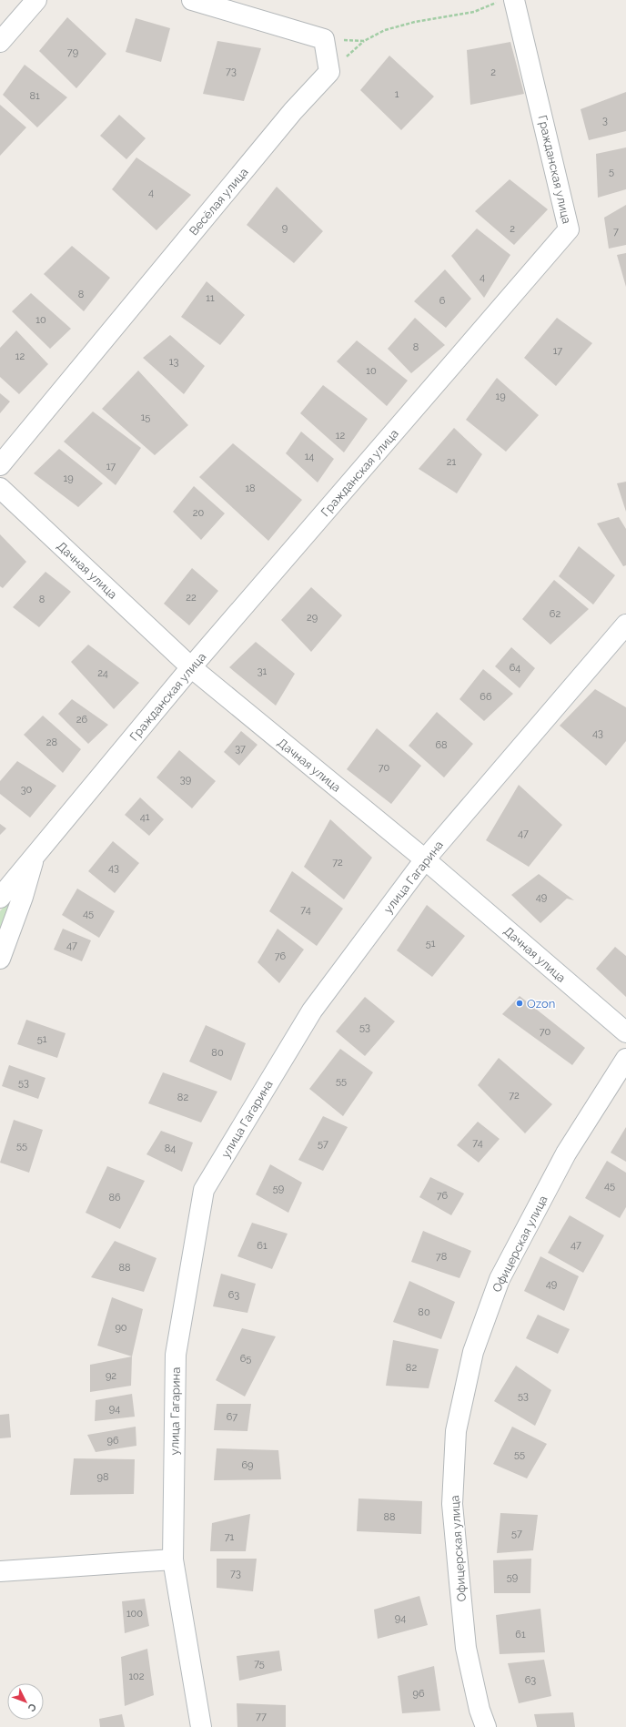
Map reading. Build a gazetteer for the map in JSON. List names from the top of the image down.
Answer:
{
  "streets": {
    "street": [
      "Гражданская улица",
      "Весёлая улица",
      "Дачная улица",
      "улица Гагарина",
      "Офицерская улица"
    ]
  },
  "crossings": [
    ["Гражданская улица", "Дачная улица"],
    ["Дачная улица", "улица Гагарина"]
  ],
  "places": ["Ozon"],
  "house_numbers": [
    "79",
    "73",
    "2",
    "1",
    "81",
    "3",
    "5",
    "4",
    "9",
    "2",
    "7",
    "4",
    "8",
    "11",
    "6",
    "10",
    "8",
    "17",
    "12",
    "13",
    "10",
    "19",
    "15",
    "12",
    "14",
    "21",
    "17",
    "19",
    "18",
    "20",
    "22",
    "8",
    "62",
    "29",
    "64",
    "31",
    "24",
    "66",
    "26",
    "43",
    "28",
    "68",
    "37",
    "70",
    "39",
    "30",
    "41",
    "47",
    "72",
    "43",
    "49",
    "74",
    "45",
    "51",
    "47",
    "76",
    "53",
    "70",
    "51",
    "80",
    "55",
    "53",
    "72",
    "82",
    "74",
    "57",
    "55",
    "84",
    "45",
    "59",
    "76",
    "86",
    "47",
    "61",
    "78",
    "88",
    "49",
    "63",
    "80",
    "90",
    "65",
    "82",
    "92",
    "53",
    "94",
    "67",
    "96",
    "55",
    "69",
    "98",
    "88",
    "57",
    "71",
    "73",
    "59",
    "100",
    "94",
    "61",
    "75",
    "102",
    "63",
    "96",
    "77"
  ],
  "north": "bottom right"
}
